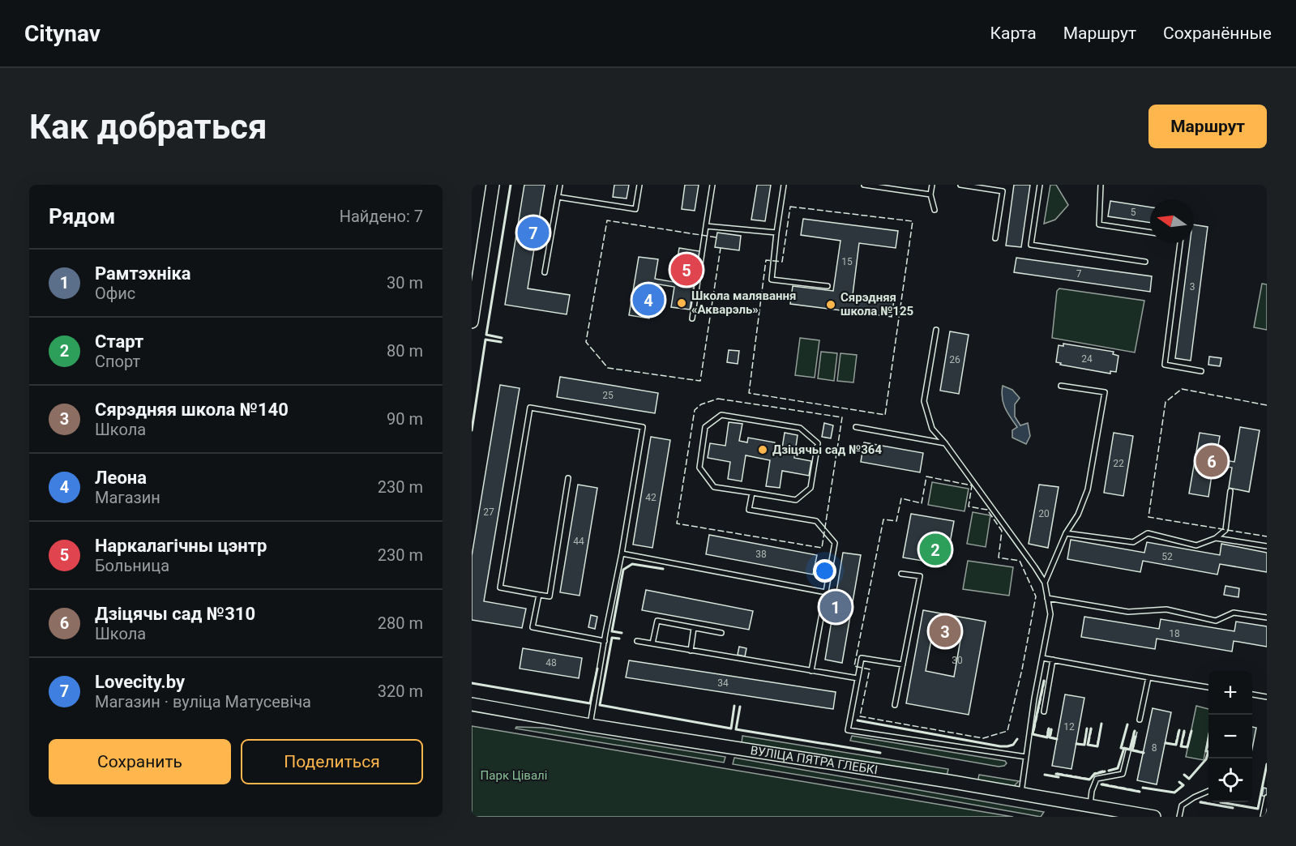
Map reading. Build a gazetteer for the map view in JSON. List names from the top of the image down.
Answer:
{
  "streets": {
    "main road": ["ВУЛІЦА ПЯТРА ГЛЕБКІ"]
  },
  "parks": ["Парк Цівалі"],
  "places": ["Школа малявання «Акварэль»", "Сярэдняя школа №125", "Дзіцячы сад №364"],
  "house_numbers": [
    "5",
    "15",
    "7",
    "3",
    "24",
    "26",
    "25",
    "22",
    "42",
    "27",
    "20",
    "44",
    "38",
    "52",
    "18",
    "30",
    "48",
    "34",
    "12",
    "8"
  ],
  "north": "left",
  "page": {
    "header": "Citynav",
    "nav": ["Карта", "Маршрут", "Сохранённые"],
    "buttons": [
      "Маршрут",
      ["Сохранить", "Поделиться"]
    ],
    "title": "Как добраться",
    "heading": ["Рядом", "Найдено: 7"],
    "pins": [
      "7",
      "5",
      "4",
      "6",
      "2",
      "1",
      "3"
    ],
    "list": [
      {
        "mark": "1",
        "name": "Рамтэхніка",
        "note": "Офис",
        "value": "30 m"
      },
      {
        "mark": "2",
        "name": "Старт",
        "note": "Спорт",
        "value": "80 m"
      },
      {
        "mark": "3",
        "name": "Сярэдняя школа №140",
        "note": "Школа",
        "value": "90 m"
      },
      {
        "mark": "4",
        "name": "Леона",
        "note": "Магазин",
        "value": "230 m"
      },
      {
        "mark": "5",
        "name": "Наркалагічны цэнтр",
        "note": "Больница",
        "value": "230 m"
      },
      {
        "mark": "6",
        "name": "Дзіцячы сад №310",
        "note": "Школа",
        "value": "280 m"
      },
      {
        "mark": "7",
        "name": "Lovecity.by",
        "note": "Магазин · вуліца Матусевіча",
        "value": "320 m"
      }
    ],
    "map_buttons": ["+", "−"]
  }
}
